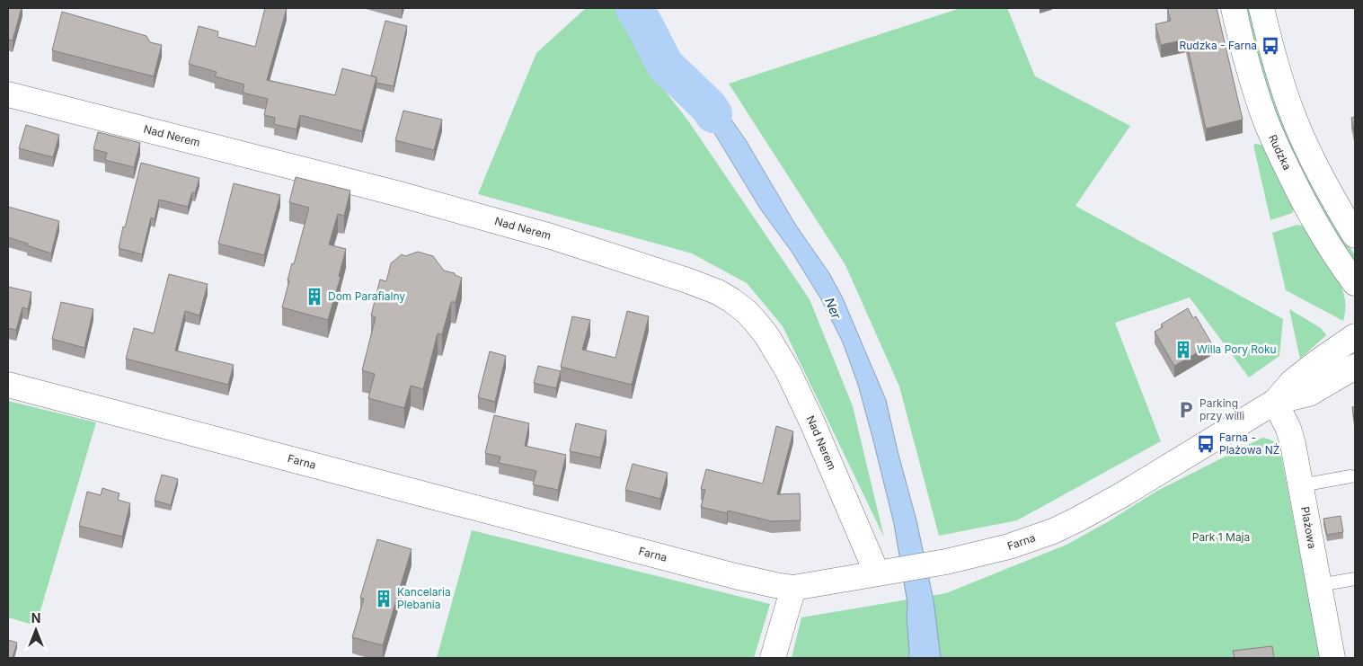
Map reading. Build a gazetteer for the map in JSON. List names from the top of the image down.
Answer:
{
  "streets": {
    "street": [
      "Nad Nerem",
      "Rudzka",
      "Farna",
      "Plażowa"
    ]
  },
  "crossings": [
    ["Nad Nerem", "Farna"],
    ["Farna", "Plażowa"]
  ],
  "water": ["Ner"],
  "parks": ["Park 1 Maja"],
  "places": {
    "bus stop": ["Rudzka - Farna", "Farna - Plażowa NŻ"],
    "building": ["Dom Parafialny", "Willa Pory Roku", "Kancelaria Plebania"],
    "parking": ["Parking przy willi"]
  },
  "north": "top"
}
